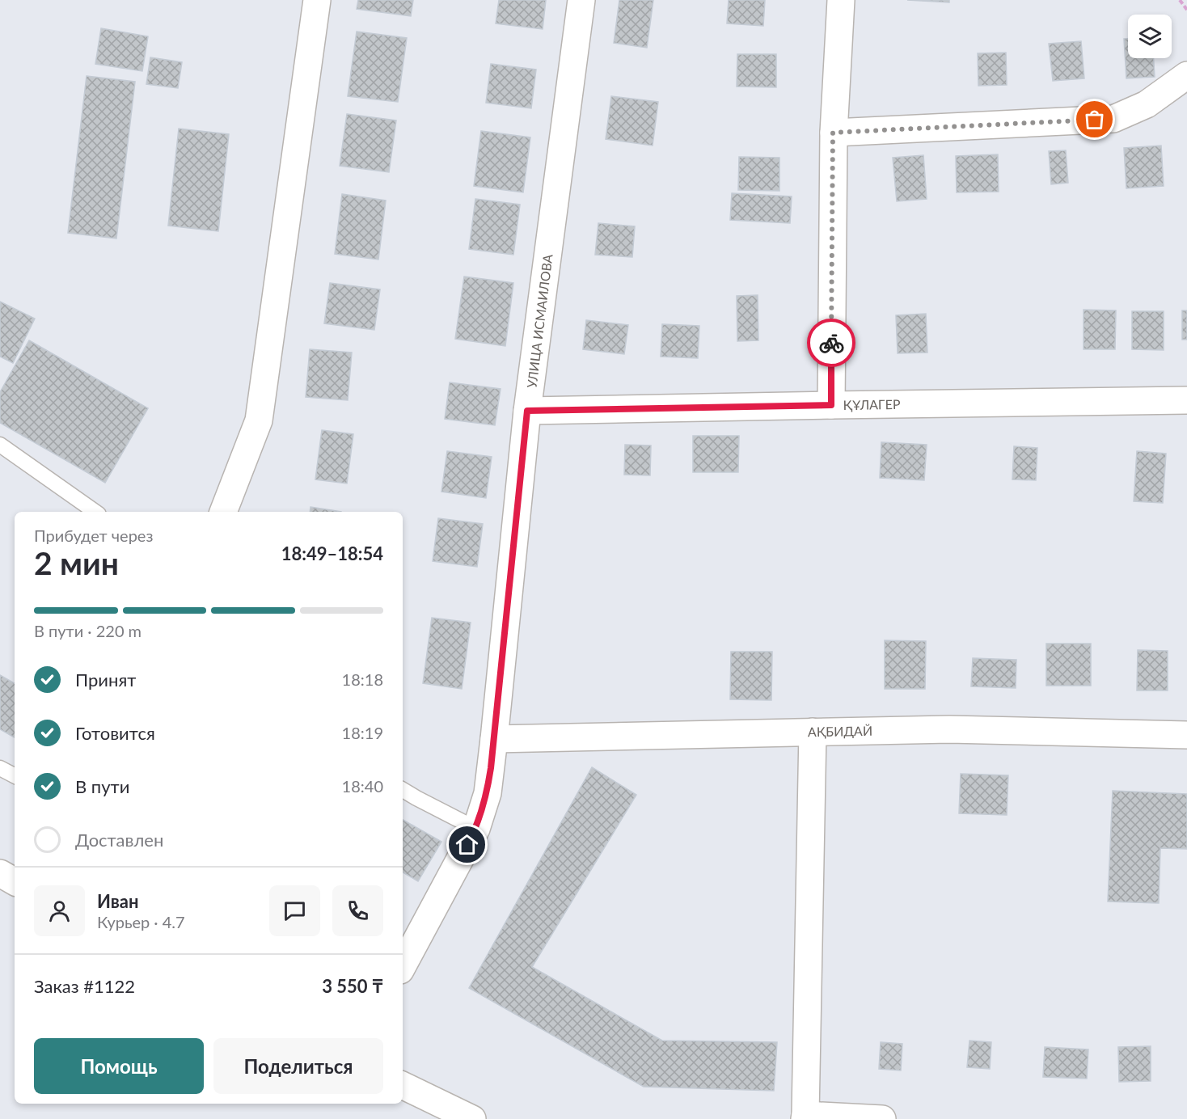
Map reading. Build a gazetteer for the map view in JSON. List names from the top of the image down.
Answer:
{
  "streets": {
    "street": ["УЛИЦА ИСМАИЛОВА", "ҚҰЛАГЕР", "АҚБИДАЙ"]
  },
  "crossings": [
    ["УЛИЦА ИСМАИЛОВА", "ҚҰЛАГЕР"],
    ["УЛИЦА ИСМАИЛОВА", "АҚБИДАЙ"]
  ],
  "page": {
    "heading": ["2 мин", "Прибудет через", "18:49–18:54"],
    "panel": [
      "Иван",
      "Курьер · 4.7",
      "Заказ #1122",
      "3 550 ₸"
    ],
    "bar": "В пути · 220 m",
    "list": [
      ["Принят", "18:18"],
      ["Готовится", "18:19"],
      ["В пути", "18:40"],
      "Доставлен"
    ],
    "buttons": ["Помощь", "Поделиться"]
  }
}
